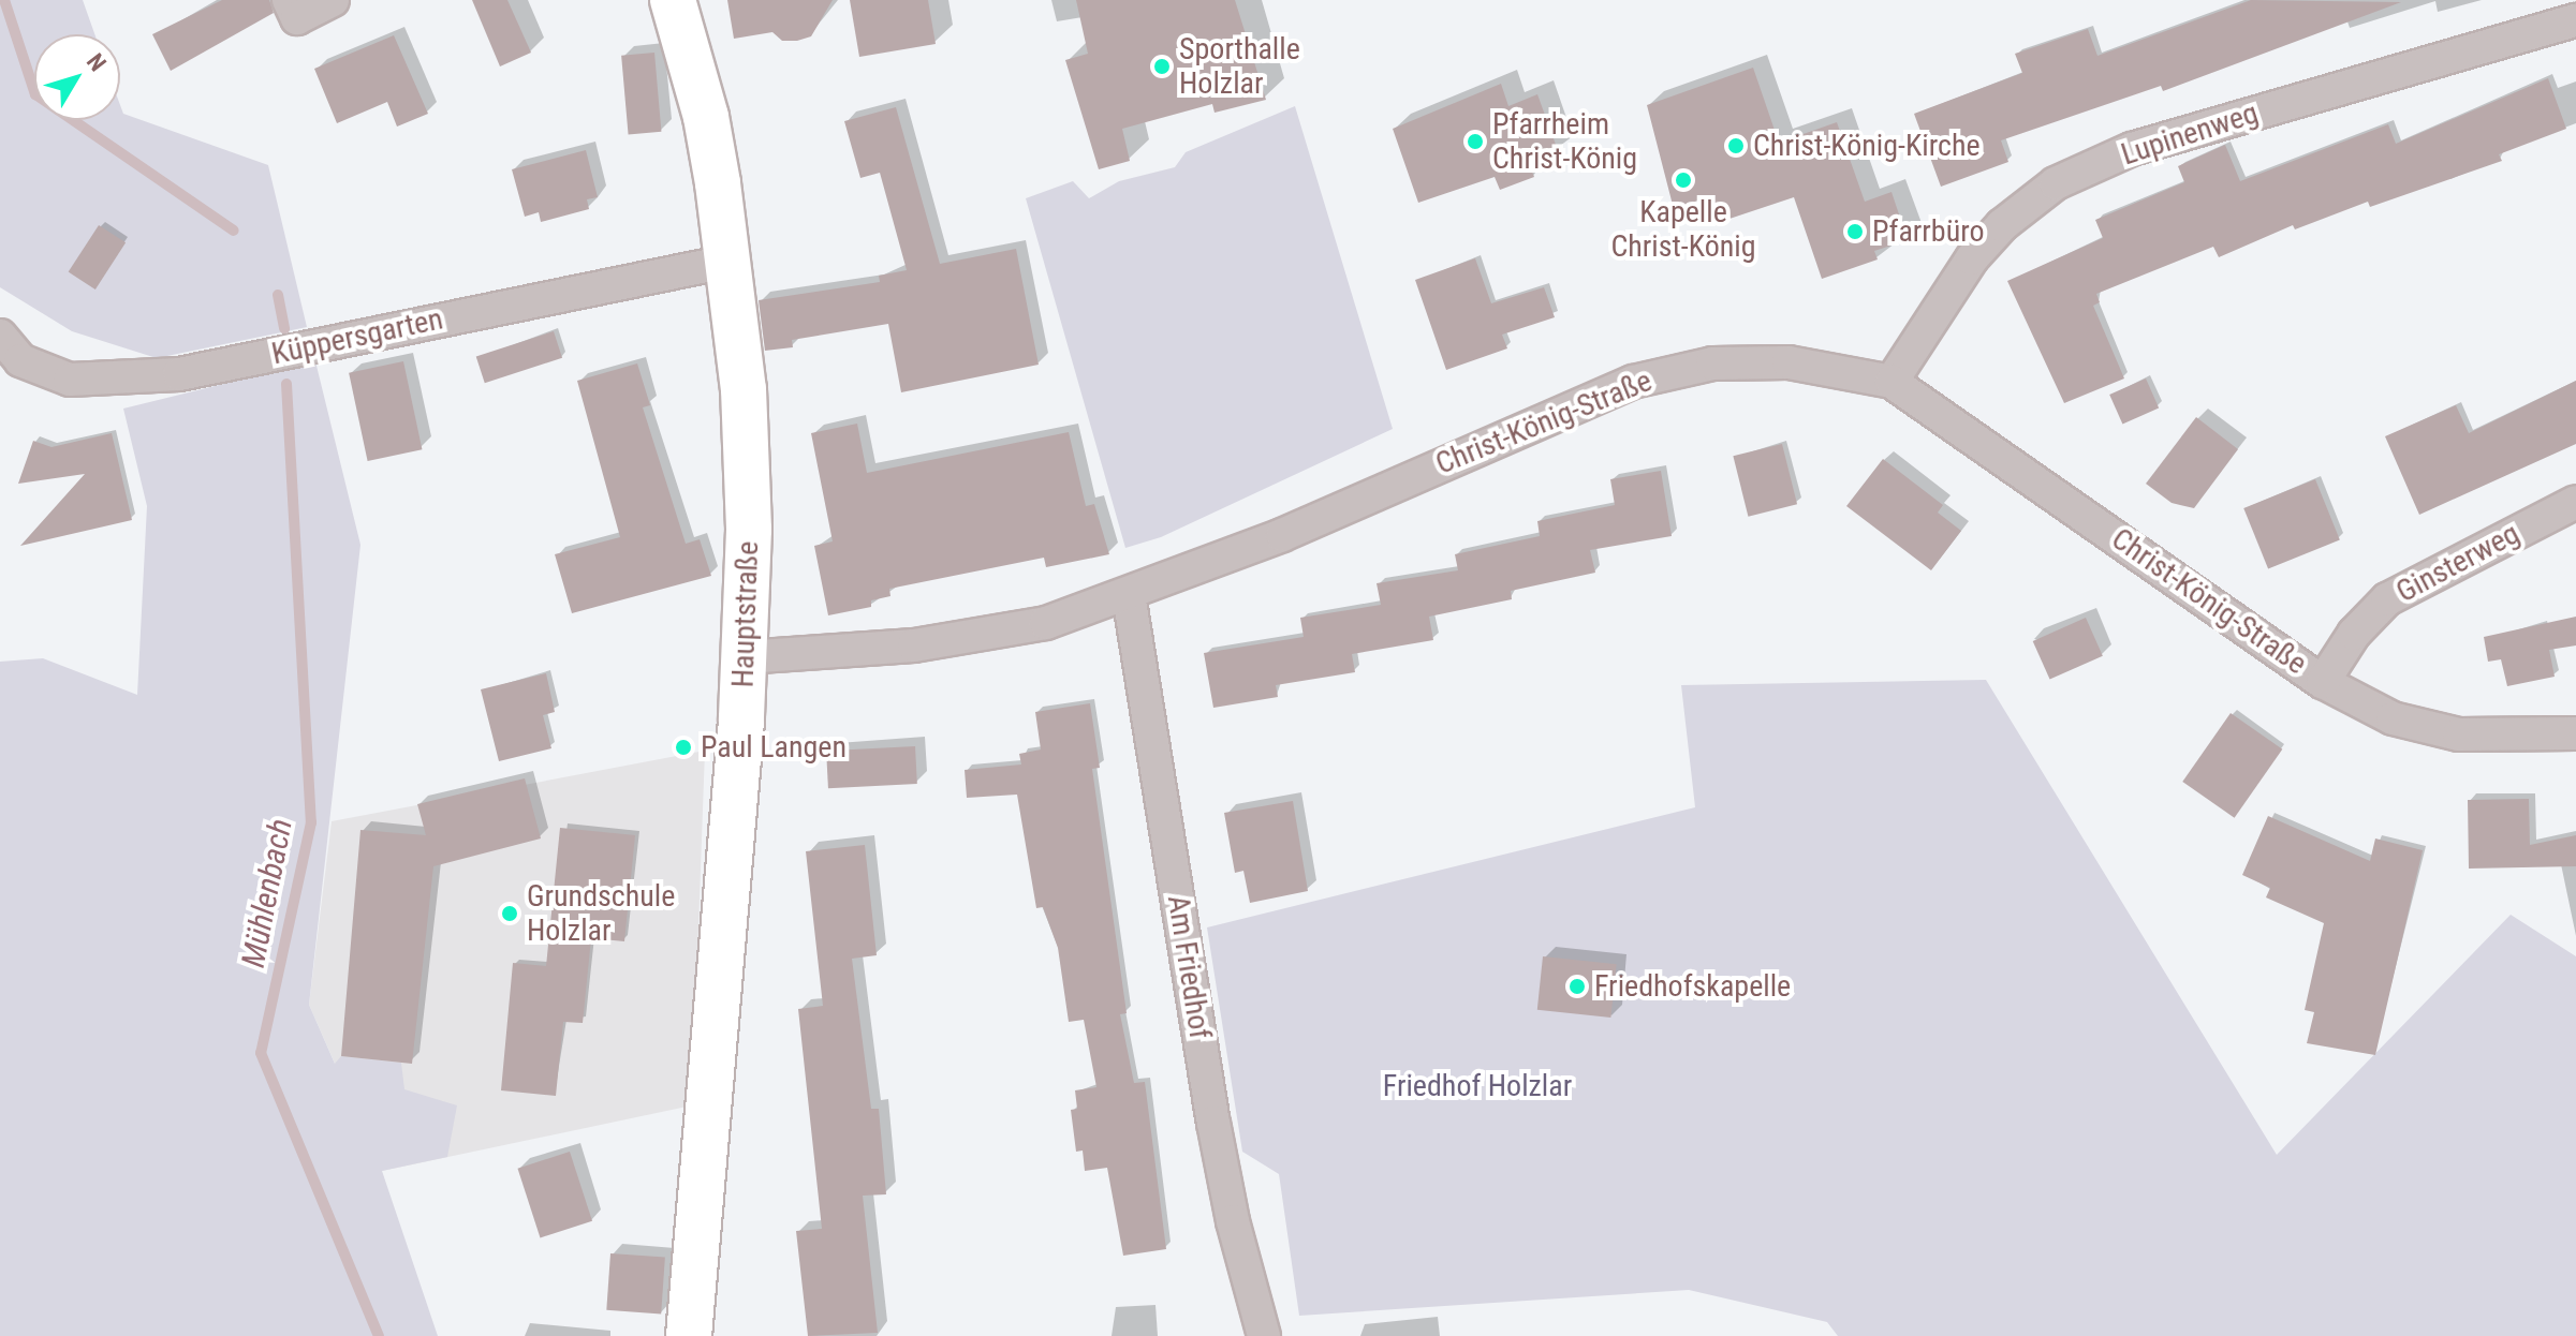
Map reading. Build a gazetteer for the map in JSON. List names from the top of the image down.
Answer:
{
  "streets": {
    "main road": ["Hauptstraße"],
    "street": [
      "Lupinenweg",
      "Küppersgarten",
      "Christ-König-Straße",
      "Ginsterweg",
      "Am Friedhof"
    ]
  },
  "crossings": [
    ["Lupinenweg", "Christ-König-Straße"],
    ["Küppersgarten", "Hauptstraße"],
    ["Christ-König-Straße", "Ginsterweg"],
    ["Christ-König-Straße", "Hauptstraße"],
    ["Christ-König-Straße", "Am Friedhof"]
  ],
  "water": ["Mühlenbach"],
  "parks": ["Friedhof Holzlar"],
  "places": [
    "Sporthalle Holzlar",
    "Pfarrheim Christ-König",
    "Christ-König-Kirche",
    "Kapelle Christ-König",
    "Pfarrbüro",
    "Paul Langen",
    "Grundschule Holzlar",
    "Friedhofskapelle"
  ],
  "north": "top right"
}
